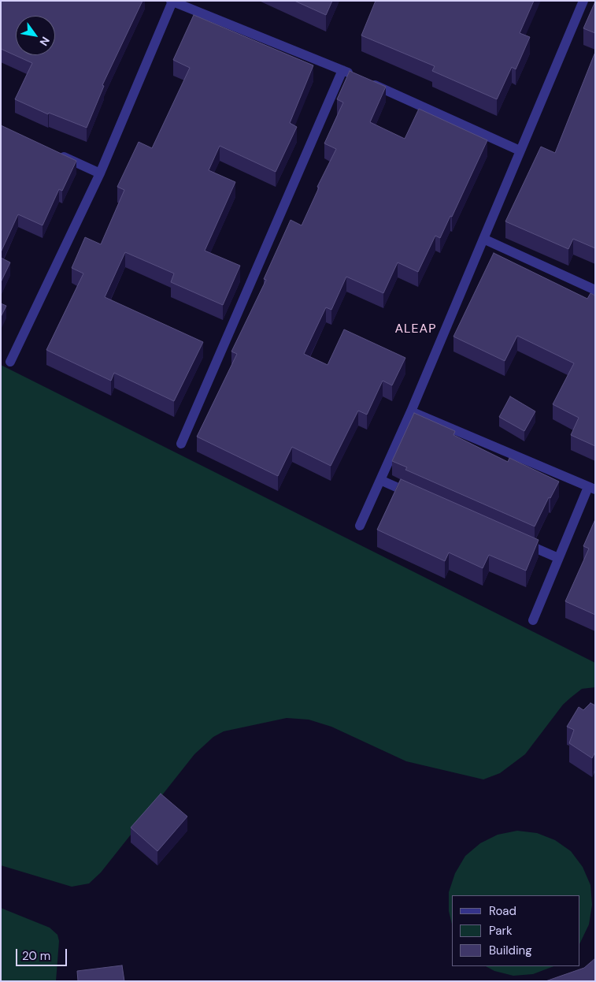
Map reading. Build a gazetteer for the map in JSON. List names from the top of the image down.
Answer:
{
  "districts": ["ALEAP"],
  "legend": ["Road", "Park", "Building"],
  "scale_bar": "20 m",
  "north": "bottom right"
}
